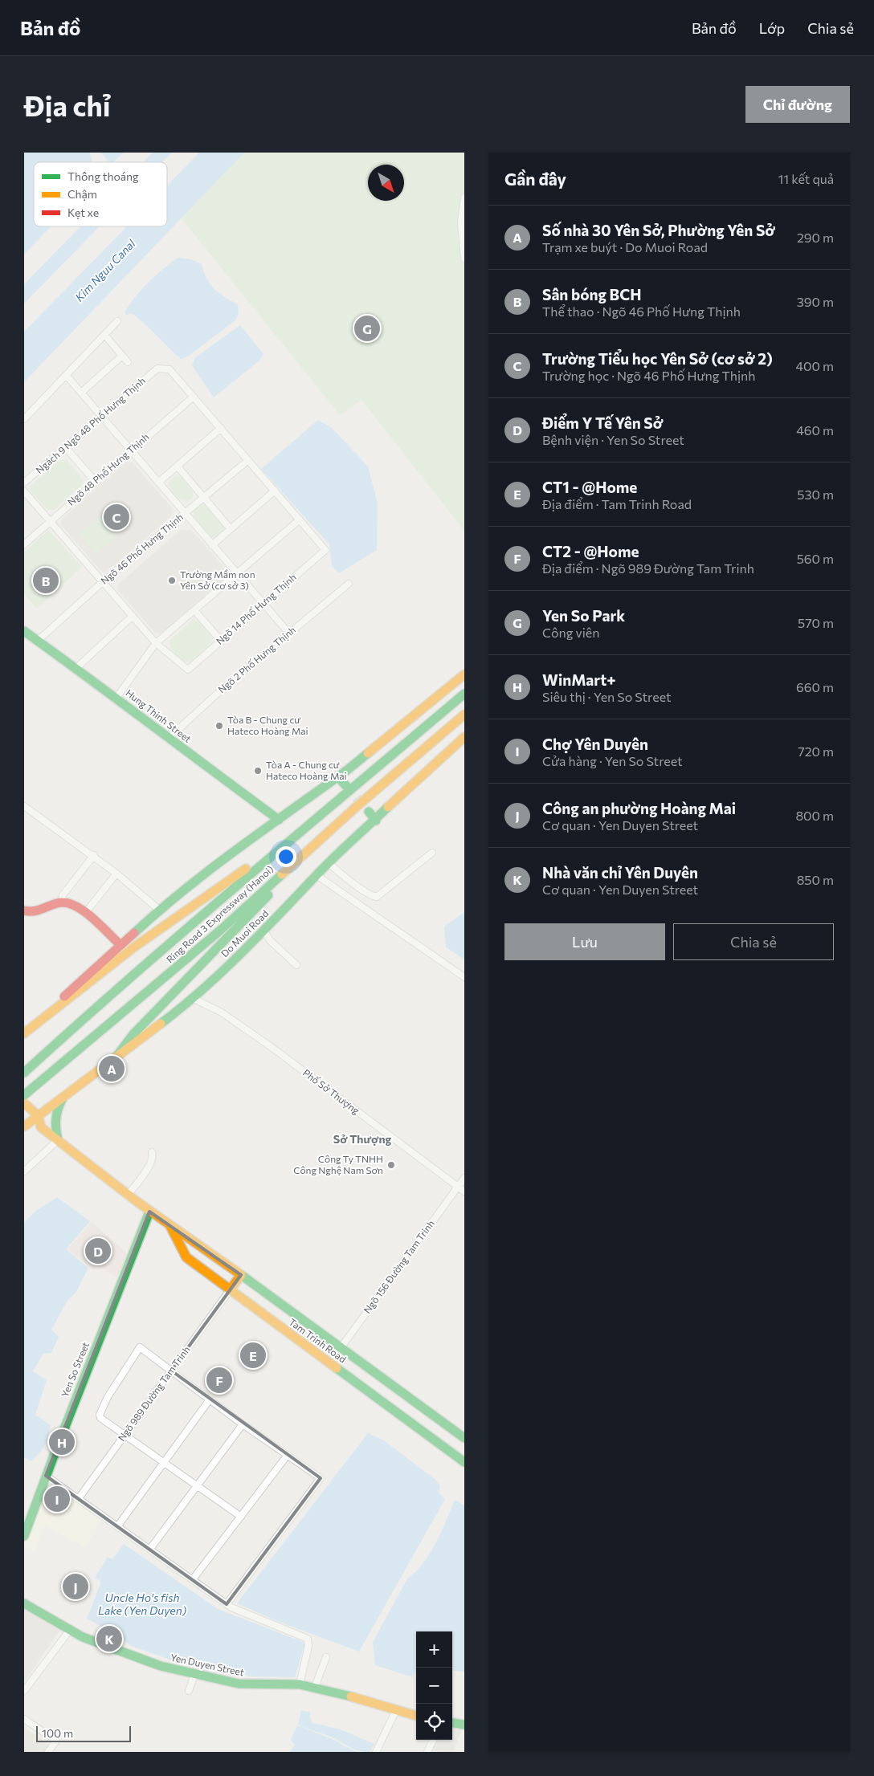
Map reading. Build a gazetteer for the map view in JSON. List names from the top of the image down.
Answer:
{
  "streets": {
    "main road": [
      "Hung Thinh Street",
      "Ring Road 3 Expressway (Hanoi)",
      "Do Muoi Road",
      "Tam Trinh Road",
      "Yen So Street",
      "Yen Duyen Street"
    ],
    "street": [
      "Ngách 9 Ngõ 48 Phố Hưng Thịnh",
      "Ngõ 48 Phố Hưng Thịnh",
      "Ngõ 46 Phố Hưng Thịnh",
      "Ngõ 14 Phố Hưng Thịnh",
      "Ngõ 2 Phố Hưng Thịnh",
      "Phố Sở Thượng",
      "Ngõ 156 Đường Tam Trinh",
      "Ngõ 989 Đường Tam Trinh"
    ]
  },
  "crossings": [
    ["Ngách 9 Ngõ 48 Phố Hưng Thịnh", "Ngõ 48 Phố Hưng Thịnh"],
    ["Ngõ 46 Phố Hưng Thịnh", "Hung Thinh Street"],
    ["Ngõ 2 Phố Hưng Thịnh", "Hung Thinh Street"],
    ["Do Muoi Road", "Phố Sở Thượng"],
    ["Phố Sở Thượng", "Ngõ 156 Đường Tam Trinh"],
    ["Ngõ 156 Đường Tam Trinh", "Tam Trinh Road"],
    ["Tam Trinh Road", "Yen So Street"],
    ["Tam Trinh Road", "Ngõ 989 Đường Tam Trinh"]
  ],
  "districts": ["Sở Thượng"],
  "water": ["Kim Nguu Canal", "Uncle Ho's fish Lake (Yen Duyen)"],
  "places": [
    "Trường Mầm non Yên Sở (cơ sở 3)",
    "Tòa B - Chung cư Hateco Hoàng Mai",
    "Tòa A - Chung cư Hateco Hoàng Mai",
    "Công Ty TNHH Công Nghệ Nam Sơn"
  ],
  "legend": ["Thông thoáng", "Chậm", "Kẹt xe"],
  "scale_bar": "100 m",
  "north": "bottom right",
  "page": {
    "header": "Bản đồ",
    "nav": ["Bản đồ", "Lớp", "Chia sẻ"],
    "buttons": [
      "Chỉ đường",
      ["Lưu", "Chia sẻ"]
    ],
    "title": "Địa chỉ",
    "heading": ["Gần đây", "11 kết quả"],
    "list": [
      {
        "mark": "A",
        "name": "Số nhà 30 Yên Sở, Phường Yên Sở",
        "note": "Trạm xe buýt · Do Muoi Road",
        "value": "290 m"
      },
      {
        "mark": "B",
        "name": "Sân bóng BCH",
        "note": "Thể thao · Ngõ 46 Phố Hưng Thịnh",
        "value": "390 m"
      },
      {
        "mark": "C",
        "name": "Trường Tiểu học Yên Sở (cơ sở 2)",
        "note": "Trường học · Ngõ 46 Phố Hưng Thịnh",
        "value": "400 m"
      },
      {
        "mark": "D",
        "name": "Điểm Y Tế Yên Sở",
        "note": "Bệnh viện · Yen So Street",
        "value": "460 m"
      },
      {
        "mark": "E",
        "name": "CT1 - @Home",
        "note": "Địa điểm · Tam Trinh Road",
        "value": "530 m"
      },
      {
        "mark": "F",
        "name": "CT2 - @Home",
        "note": "Địa điểm · Ngõ 989 Đường Tam Trinh",
        "value": "560 m"
      },
      {
        "mark": "G",
        "name": "Yen So Park",
        "note": "Công viên",
        "value": "570 m"
      },
      {
        "mark": "H",
        "name": "WinMart+",
        "note": "Siêu thị · Yen So Street",
        "value": "660 m"
      },
      {
        "mark": "I",
        "name": "Chợ Yên Duyên",
        "note": "Cửa hàng · Yen So Street",
        "value": "720 m"
      },
      {
        "mark": "J",
        "name": "Công an phường Hoàng Mai",
        "note": "Cơ quan · Yen Duyen Street",
        "value": "800 m"
      },
      {
        "mark": "K",
        "name": "Nhà văn chỉ Yên Duyên",
        "note": "Cơ quan · Yen Duyen Street",
        "value": "850 m"
      }
    ],
    "pins": [
      "G",
      "C",
      "B",
      "A",
      "D",
      "E",
      "F",
      "H",
      "I",
      "J",
      "K"
    ],
    "map_buttons": ["+", "−"],
    "scale": "100 m"
  }
}
